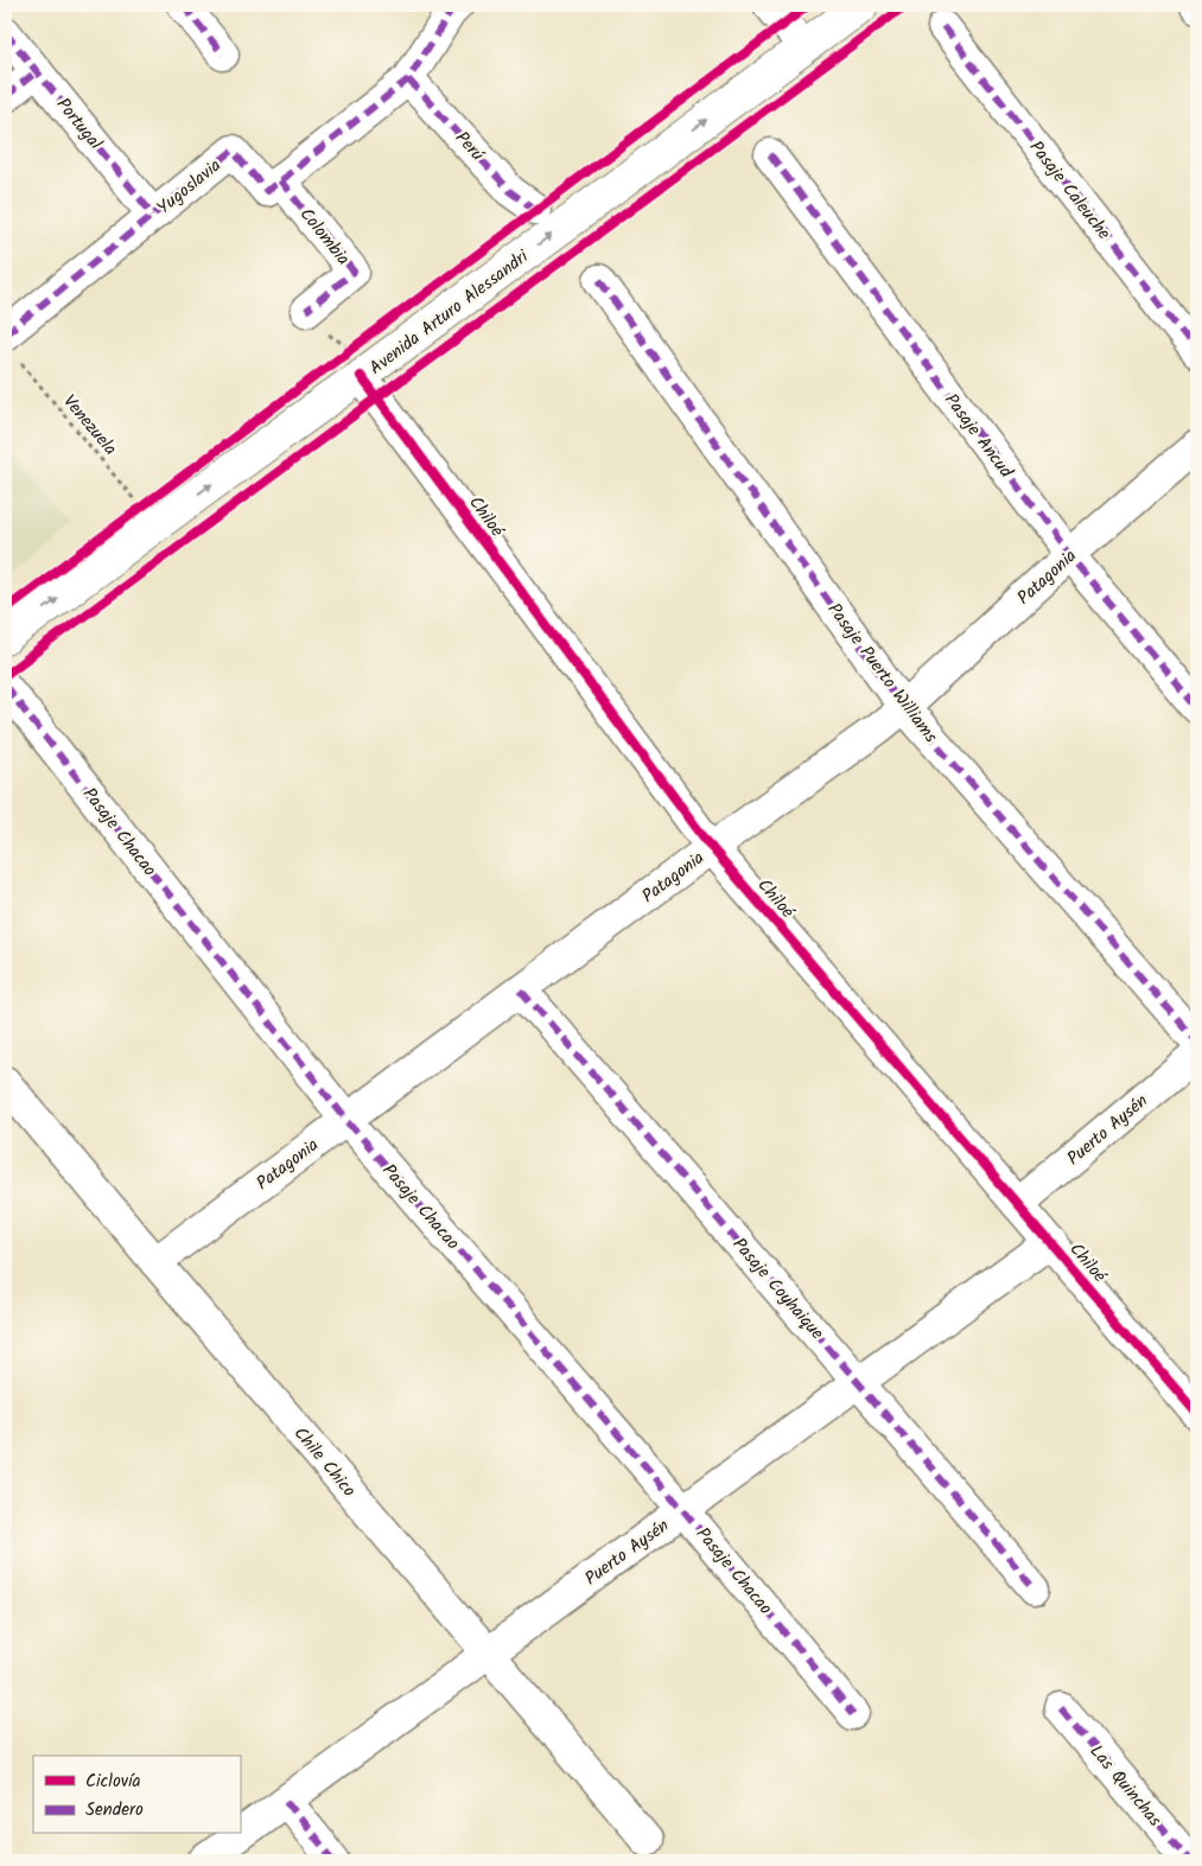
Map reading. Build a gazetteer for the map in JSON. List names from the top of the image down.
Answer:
{
  "streets": {
    "main road": ["Avenida Arturo Alessandri"],
    "street": [
      "Portugal",
      "Perú",
      "Yugoslavia",
      "Pasaje Caleuche",
      "Colombia",
      "Pasaje Ancud",
      "Chiloé",
      "Patagonia",
      "Pasaje Puerto Williams",
      "Pasaje Chacao",
      "Puerto Aysén",
      "Pasaje Coyhaique",
      "Chile Chico",
      "Las Quinchas"
    ],
    "path": ["Venezuela"]
  },
  "crossings": [
    ["Portugal", "Yugoslavia"],
    ["Yugoslavia", "Colombia"],
    ["Yugoslavia", "Venezuela"],
    ["Avenida Arturo Alessandri", "Venezuela"],
    ["Avenida Arturo Alessandri", "Chiloé"],
    ["Pasaje Ancud", "Patagonia"],
    ["Chiloé", "Patagonia"],
    ["Chiloé", "Puerto Aysén"],
    ["Patagonia", "Pasaje Puerto Williams"],
    ["Patagonia", "Pasaje Chacao"],
    ["Patagonia", "Pasaje Coyhaique"],
    ["Patagonia", "Chile Chico"],
    ["Pasaje Chacao", "Puerto Aysén"],
    ["Puerto Aysén", "Pasaje Coyhaique"],
    ["Puerto Aysén", "Chile Chico"]
  ],
  "one_way": ["Avenida Arturo Alessandri"],
  "legend": ["Ciclovía", "Sendero"]
}
